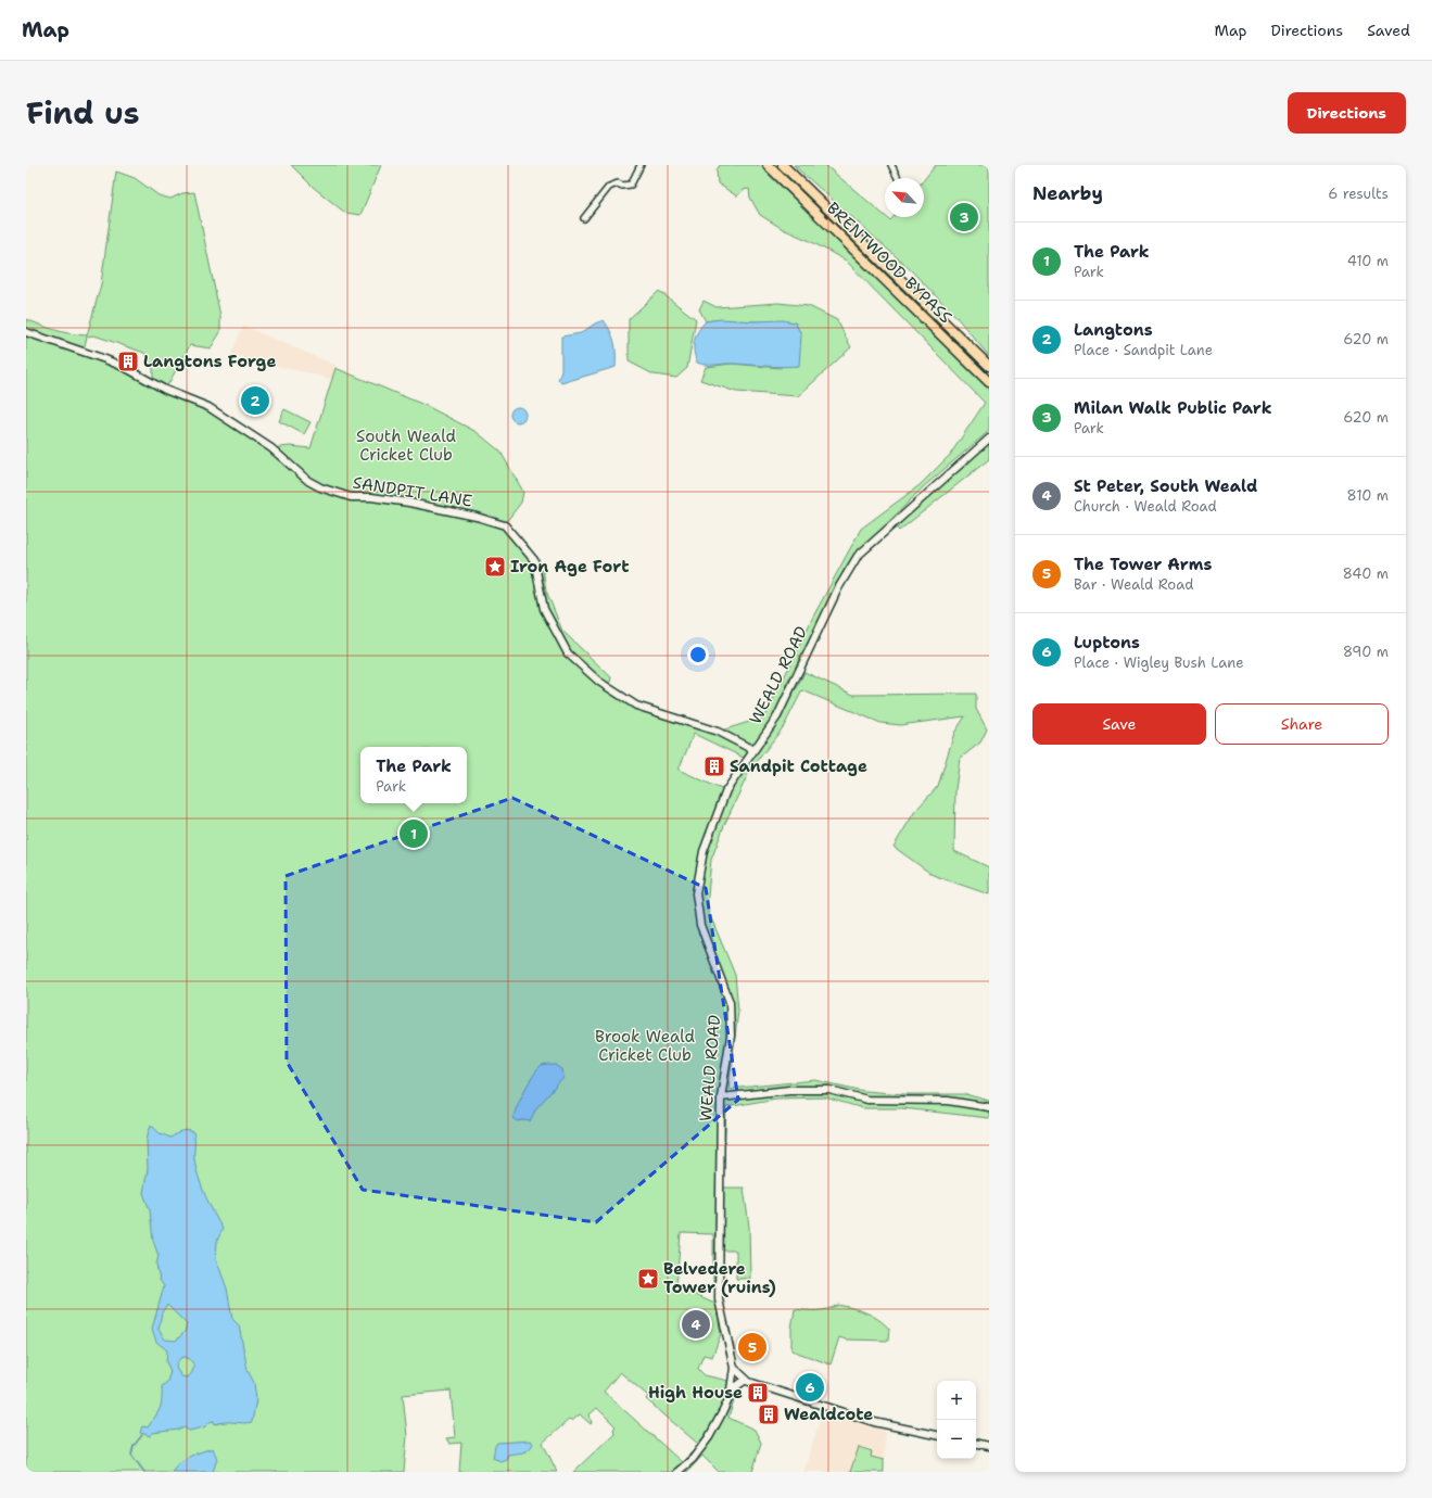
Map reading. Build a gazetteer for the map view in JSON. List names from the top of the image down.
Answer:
{
  "streets": {
    "highway": ["BRENTWOOD BYPASS"],
    "street": ["SANDPIT LANE", "WEALD ROAD"]
  },
  "crossings": [
    ["SANDPIT LANE", "WEALD ROAD"]
  ],
  "parks": ["South Weald Cricket Club", "Brook Weald Cricket Club"],
  "places": {
    "building": [
      "Langtons Forge",
      "Sandpit Cottage",
      "High House",
      "Wealdcote"
    ],
    "place": ["Iron Age Fort", "Belvedere Tower (ruins)"]
  },
  "north": "top left",
  "page": {
    "header": "Map",
    "nav": ["Map", "Directions", "Saved"],
    "title": "Find us",
    "buttons": [
      "Directions",
      ["Save", "Share"]
    ],
    "heading": ["Nearby", "6 results"],
    "pins": [
      "3",
      "2",
      "1",
      "4",
      "5",
      "6"
    ],
    "list": [
      {
        "mark": "1",
        "name": "The Park",
        "note": "Park",
        "value": "410 m"
      },
      {
        "mark": "2",
        "name": "Langtons",
        "note": "Place · Sandpit Lane",
        "value": "620 m"
      },
      {
        "mark": "3",
        "name": "Milan Walk Public Park",
        "note": "Park",
        "value": "620 m"
      },
      {
        "mark": "4",
        "name": "St Peter, South Weald",
        "note": "Church · Weald Road",
        "value": "810 m"
      },
      {
        "mark": "5",
        "name": "The Tower Arms",
        "note": "Bar · Weald Road",
        "value": "840 m"
      },
      {
        "mark": "6",
        "name": "Luptons",
        "note": "Place · Wigley Bush Lane",
        "value": "890 m"
      }
    ],
    "popup": ["The Park", "Park"],
    "map_buttons": ["+", "−"]
  }
}
